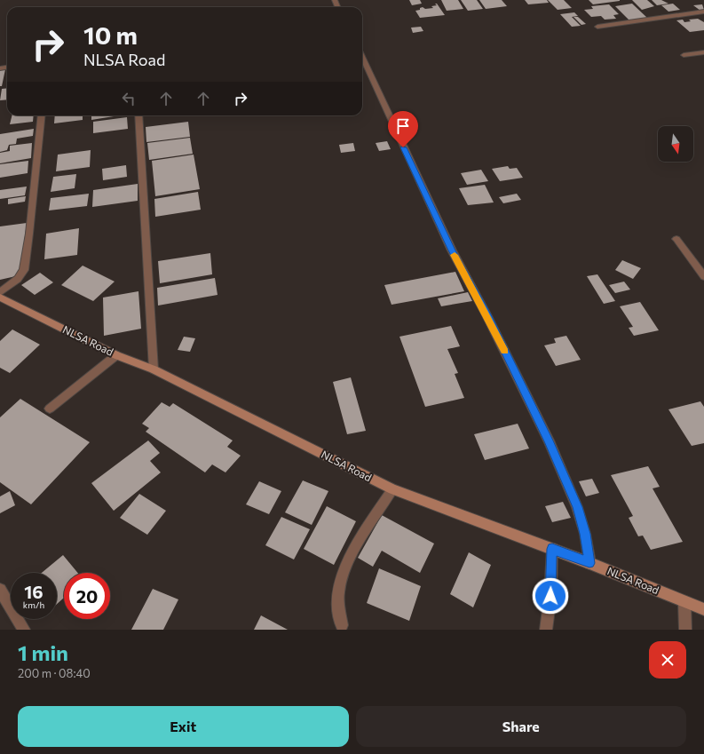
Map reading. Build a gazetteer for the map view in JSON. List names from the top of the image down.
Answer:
{
  "streets": {
    "main road": ["NLSA Road"]
  },
  "north": "bottom",
  "page": {
    "turn": ["10 m", "NLSA Road"],
    "speed": "16 km/h",
    "limit": "20",
    "heading": ["1 min", "200 m · 08:40"],
    "buttons": ["Exit", "Share"]
  }
}
